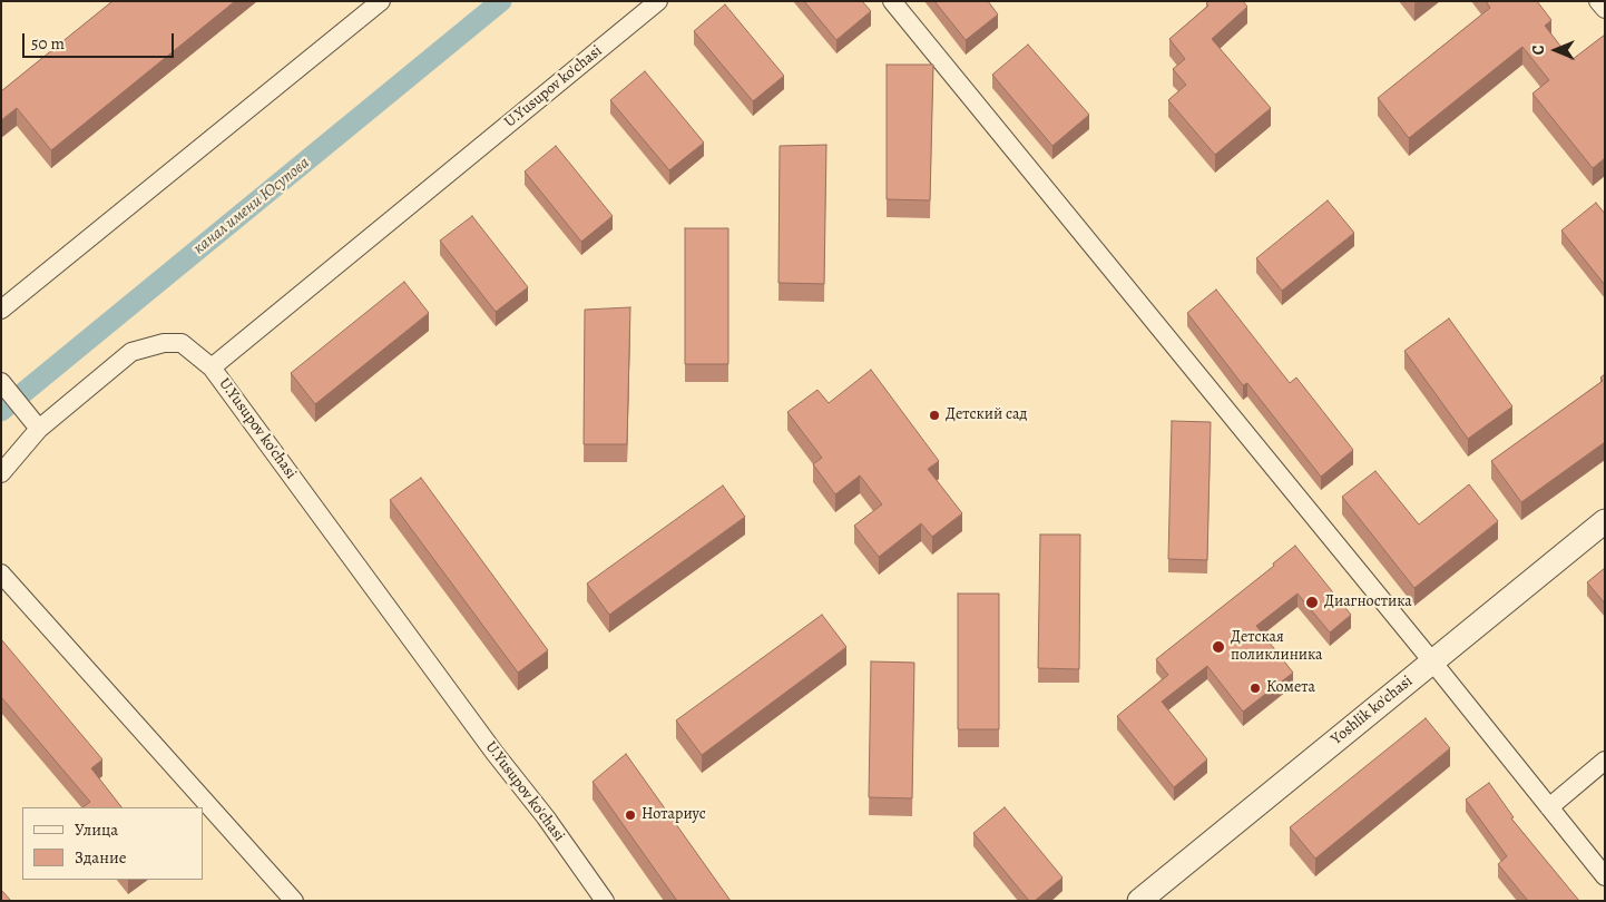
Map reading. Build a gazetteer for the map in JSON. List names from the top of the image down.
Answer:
{
  "streets": {
    "street": ["U.Yusupov ko'chasi", "Yoshlik ko'chasi"]
  },
  "water": ["канал имени Юсупова"],
  "places": [
    "Детский сад",
    "Диагностика",
    "Детская поликлиника",
    "Комета",
    "Нотариус"
  ],
  "legend": ["Улица", "Здание"],
  "scale_bar": "50 m",
  "north": "left"
}
